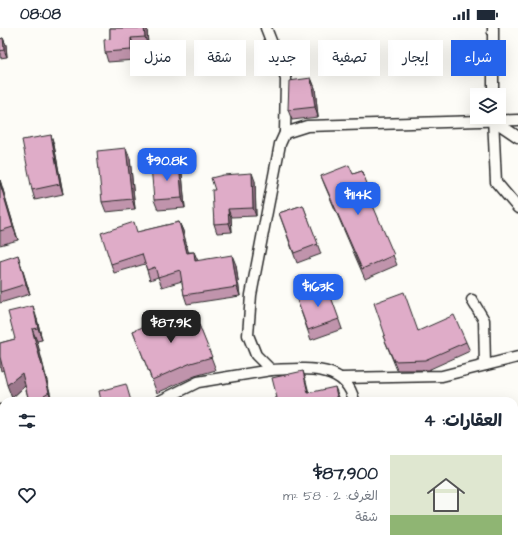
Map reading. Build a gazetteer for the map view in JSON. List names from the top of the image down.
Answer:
{
  "page": {
    "status": "08:08",
    "chip": [
      "شراء",
      "إيجار",
      "تصفية",
      "جديد",
      "شقة",
      "منزل"
    ],
    "price": [
      "$90.8K",
      "$114K",
      "$163K",
      "$87.9K"
    ],
    "heading": "العقارات: 4",
    "list": [
      {
        "name": "$87,900",
        "note": "الغرف: 2 · 58 m² · شقة"
      }
    ]
  }
}
